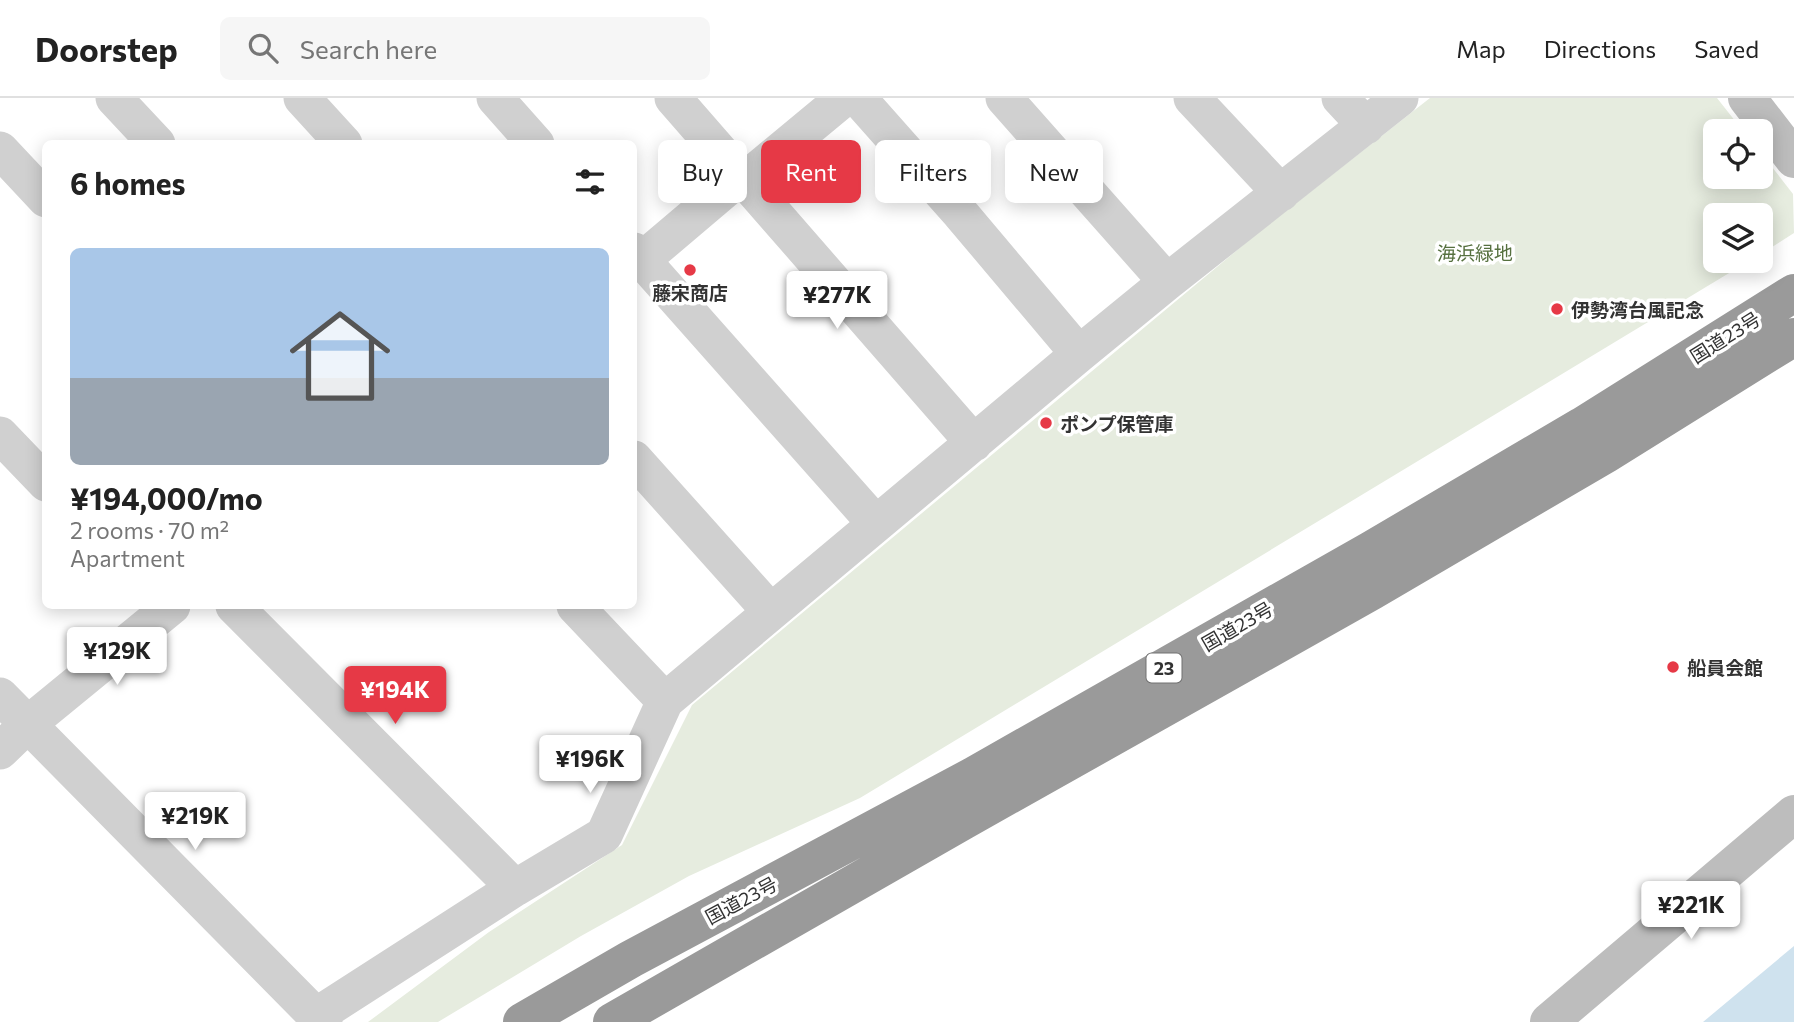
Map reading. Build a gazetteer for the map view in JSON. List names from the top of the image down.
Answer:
{
  "streets": {
    "highway": ["国道23号", "23"]
  },
  "parks": ["海浜緑地"],
  "places": [
    "藤宋商店",
    "伊勢湾台風記念",
    "ポンプ保管庫",
    "船員会館"
  ],
  "page": {
    "header": "Doorstep",
    "search": "Search here",
    "nav": ["Map", "Directions", "Saved"],
    "chip": [
      "Buy",
      "Rent",
      "Filters",
      "New"
    ],
    "heading": "6 homes",
    "list": [
      {
        "name": "¥194,000/mo",
        "note": "2 rooms · 70 m² · Apartment"
      }
    ],
    "price": [
      "¥277K",
      "¥129K",
      "¥194K",
      "¥196K",
      "¥219K",
      "¥221K"
    ]
  }
}
